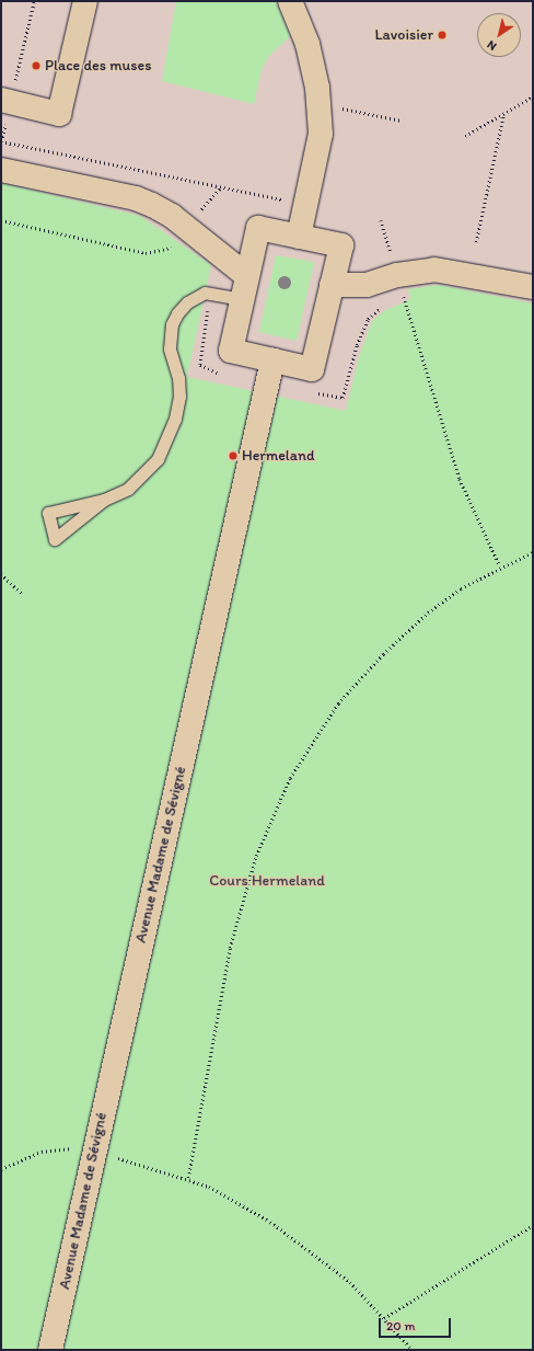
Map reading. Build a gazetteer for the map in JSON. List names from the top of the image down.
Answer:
{
  "streets": {
    "street": ["Avenue Madame de Sévigné"]
  },
  "parks": ["Cours Hermeland"],
  "places": ["Lavoisier", "Place des muses", "Hermeland"],
  "scale_bar": "20 m",
  "north": "bottom left"
}
